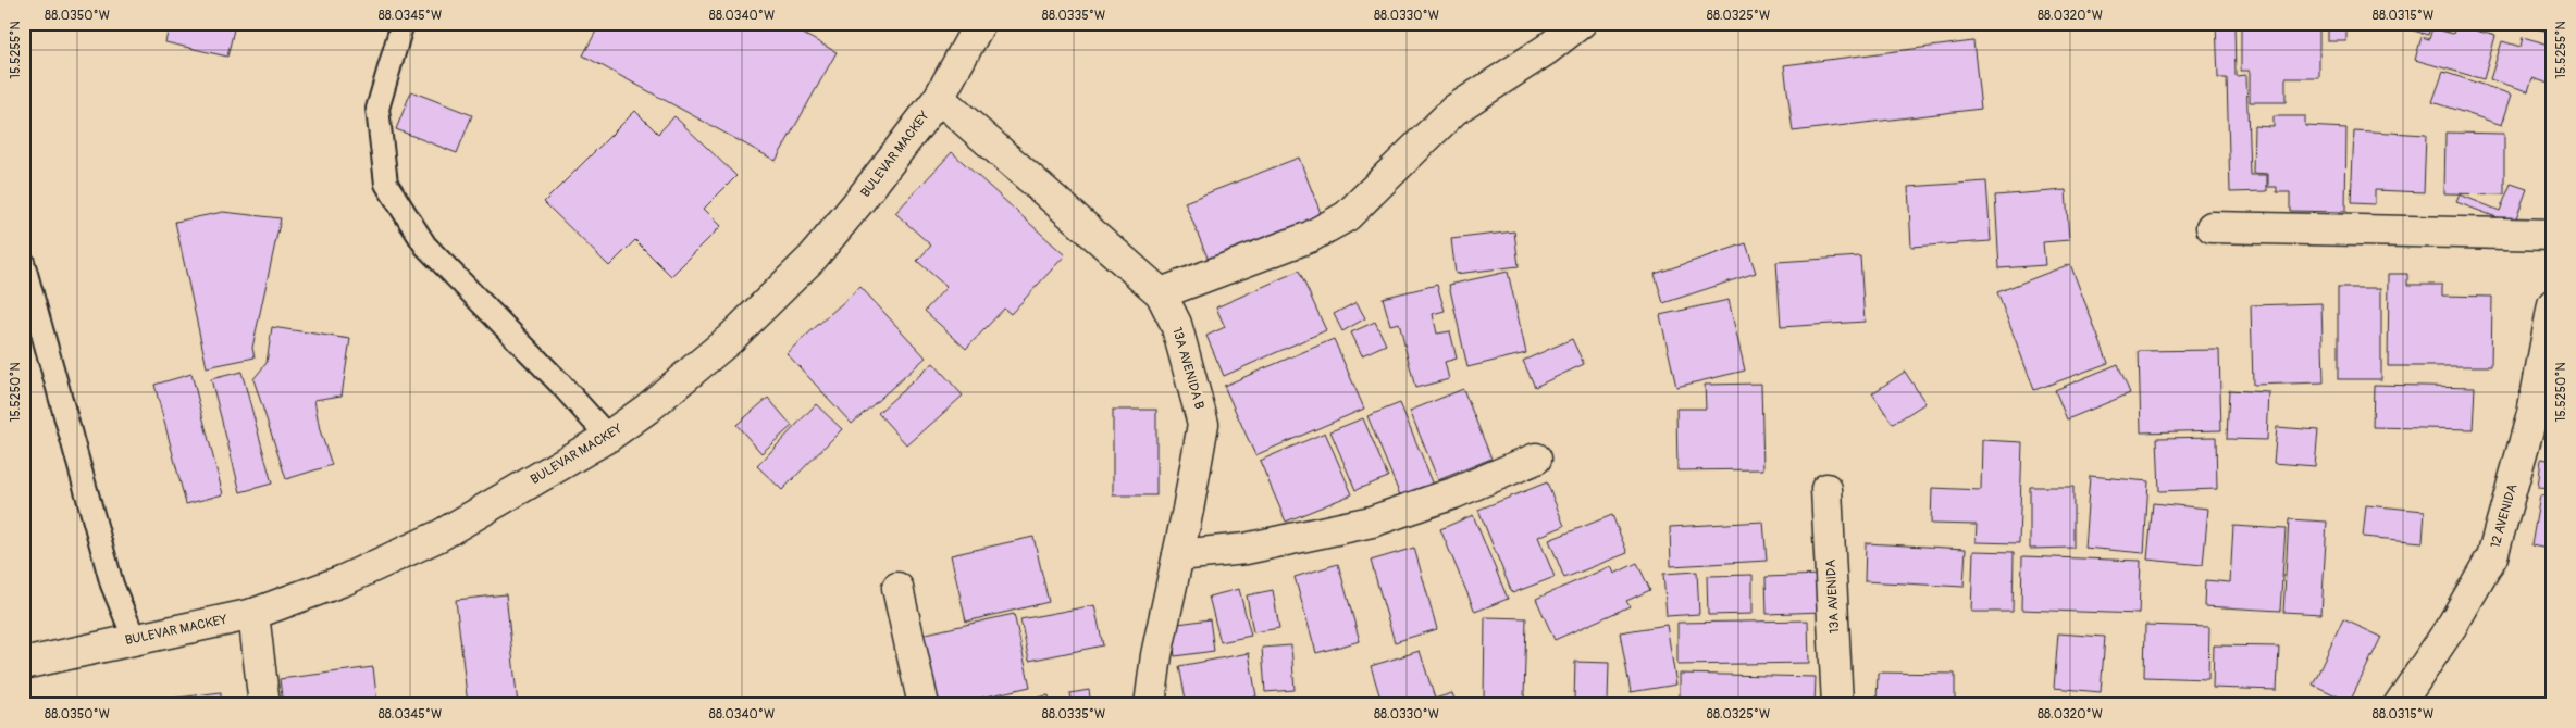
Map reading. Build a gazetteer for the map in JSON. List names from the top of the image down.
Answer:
{
  "streets": {
    "street": [
      "BULEVAR MACKEY",
      "13A AVENIDA B",
      "12 AVENIDA",
      "13A AVENIDA"
    ]
  },
  "crossings": [
    ["BULEVAR MACKEY", "13A AVENIDA B"]
  ],
  "coordinates": [
    "88.0350°W",
    "88.0345°W",
    "88.0340°W",
    "88.0335°W",
    "88.0330°W",
    "88.0325°W",
    "88.0320°W",
    "88.0315°W",
    "15.5255°N",
    "15.5250°N"
  ]
}
